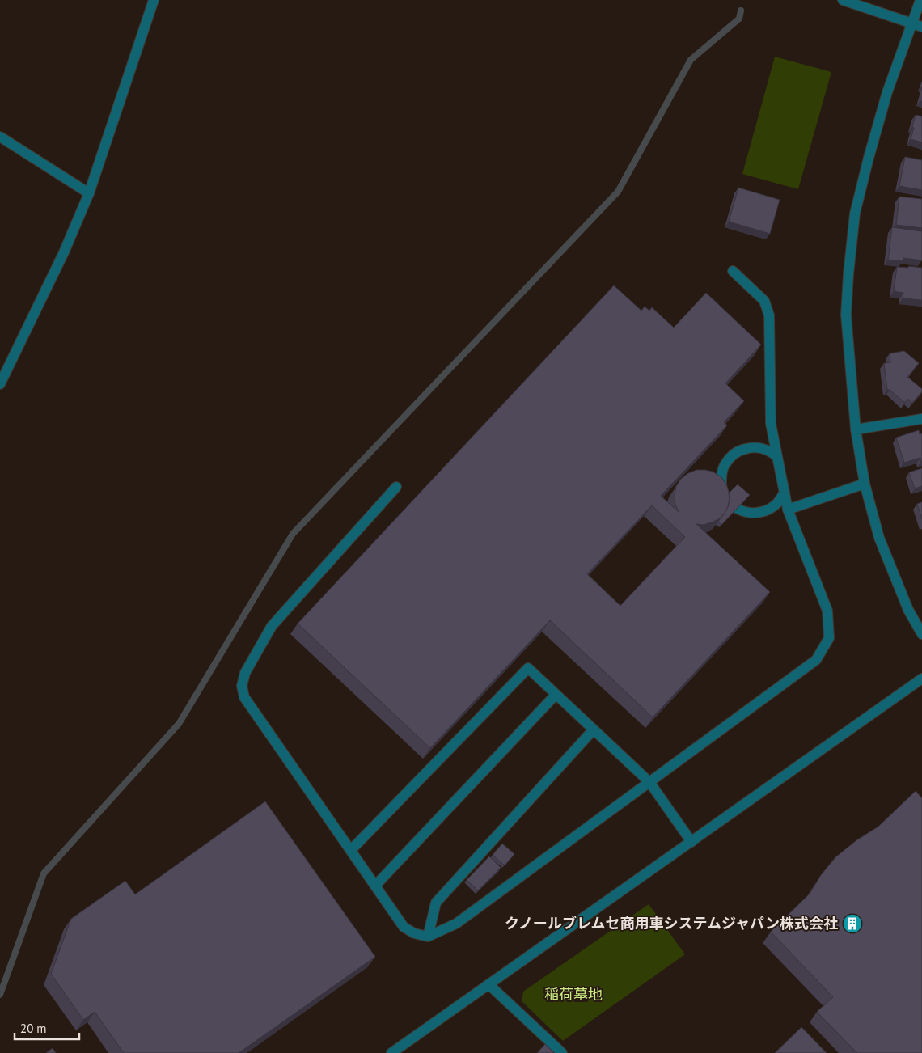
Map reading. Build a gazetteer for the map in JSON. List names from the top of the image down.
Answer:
{
  "parks": ["稲荷墓地"],
  "places": {
    "building": ["クノールブレムセ商用車システムジャパン株式会社"]
  },
  "scale_bar": "20 m"
}
